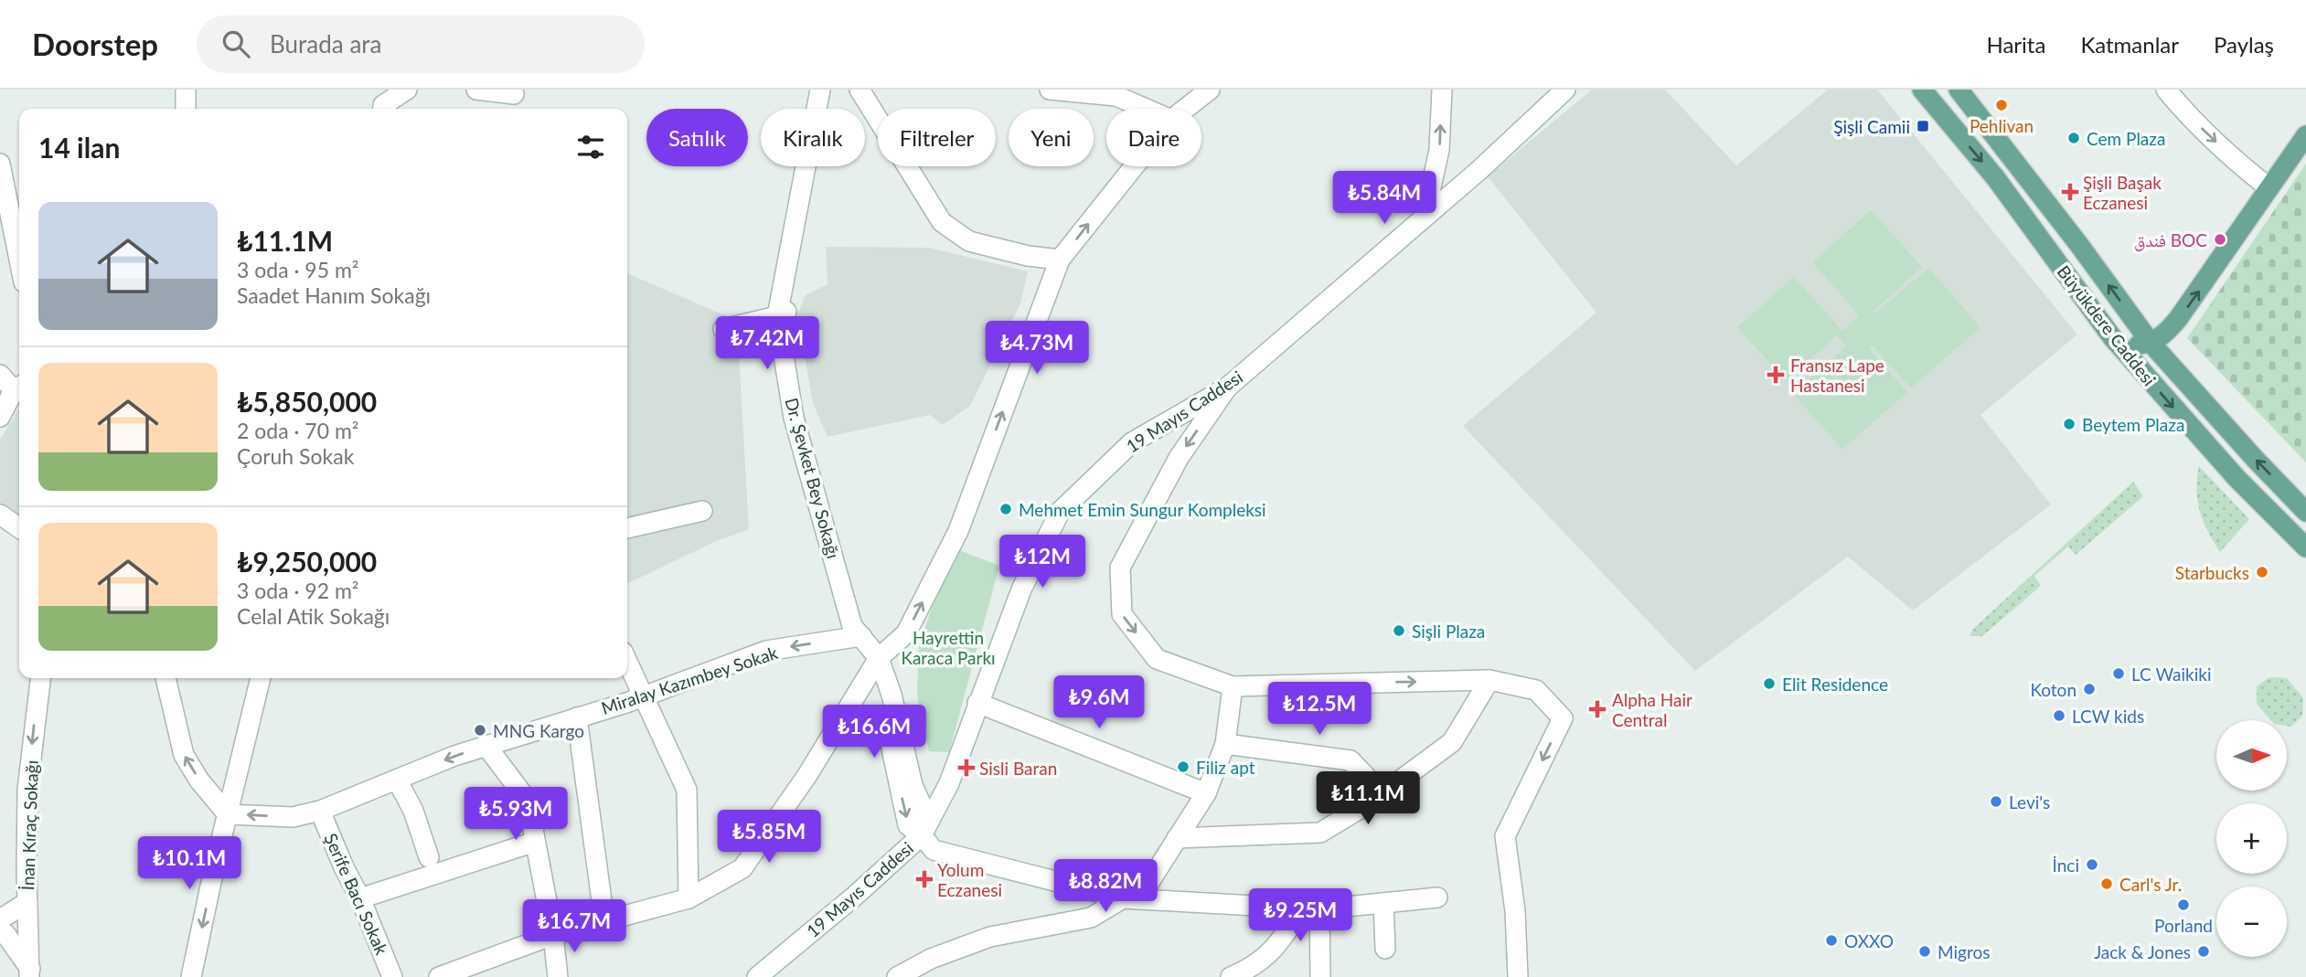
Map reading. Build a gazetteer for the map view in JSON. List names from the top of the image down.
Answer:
{
  "streets": {
    "main road": ["Büyükdere Caddesi"],
    "street": [
      "19 Mayıs Caddesi",
      "Dr. Şevket Bey Sokağı",
      "Miralay Kazımbey Sokak",
      "İnan Kıraç Sokağı",
      "Şerife Bacı Sokak"
    ]
  },
  "crossings": [
    ["19 Mayıs Caddesi", "Dr. Şevket Bey Sokağı"],
    ["Dr. Şevket Bey Sokağı", "Miralay Kazımbey Sokak"],
    ["Miralay Kazımbey Sokak", "Şerife Bacı Sokak"]
  ],
  "one_way": ["İnan Kıraç Sokağı"],
  "parks": ["Hayrettin Karaca Parkı"],
  "places": {
    "other": [
      "Pehlivan",
      "Cem Plaza",
      "فندق BOC",
      "Beytem Plaza",
      "Mehmet Emin Sungur Kompleksi",
      "Starbucks",
      "Sişli Plaza",
      "LC Waikiki",
      "Elit Residence",
      "Koton",
      "LCW kids",
      "MNG Kargo",
      "Filiz apt",
      "Levi's",
      "İnci",
      "Carl's Jr.",
      "Porland",
      "OXXO",
      "Migros",
      "Jack & Jones"
    ],
    "transit": ["Şişli Camii"],
    "health": [
      "Şişli Başak Eczanesi",
      "Fransız Lape Hastanesi",
      "Alpha Hair Central",
      "Sisli Baran",
      "Yolum Eczanesi"
    ]
  },
  "north": "right",
  "page": {
    "header": "Doorstep",
    "search": "Burada ara",
    "nav": ["Harita", "Katmanlar", "Paylaş"],
    "chip": [
      "Satılık",
      "Kiralık",
      "Filtreler",
      "Yeni",
      "Daire"
    ],
    "heading": "14 ilan",
    "price": [
      "₺5.84M",
      "₺7.42M",
      "₺4.73M",
      "₺12M",
      "₺9.6M",
      "₺12.5M",
      "₺16.6M",
      "₺11.1M",
      "₺5.93M",
      "₺5.85M",
      "₺10.1M",
      "₺8.82M",
      "₺9.25M",
      "₺16.7M"
    ],
    "list": [
      {
        "name": "₺11.1M",
        "note": "3 oda · 95 m² · Saadet Hanım Sokağı"
      },
      {
        "name": "₺5,850,000",
        "note": "2 oda · 70 m² · Çoruh Sokak"
      },
      {
        "name": "₺9,250,000",
        "note": "3 oda · 92 m² · Celal Atik Sokağı"
      }
    ],
    "map_buttons": ["+", "−"]
  }
}
